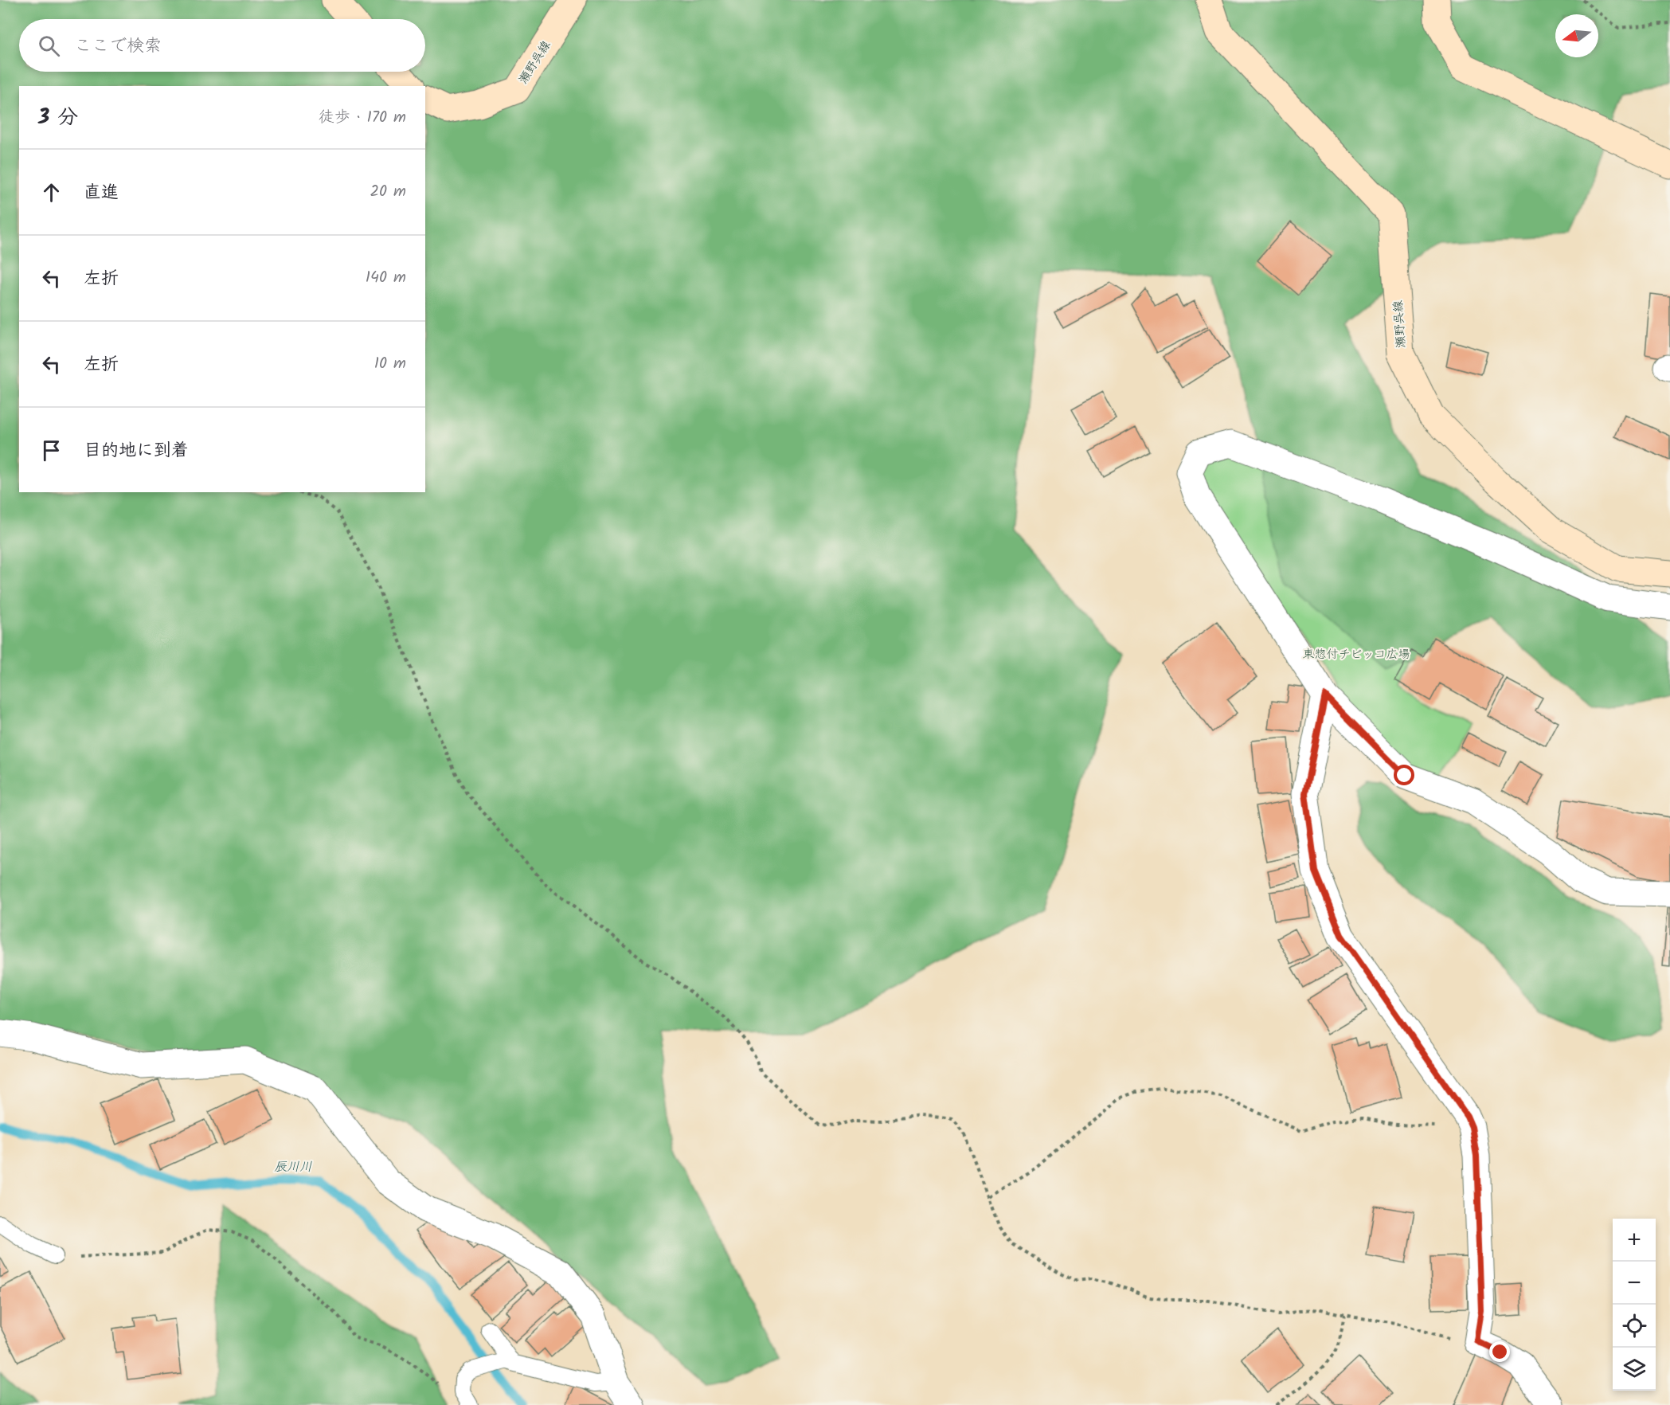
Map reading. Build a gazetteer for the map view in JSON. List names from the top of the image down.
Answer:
{
  "streets": {
    "main road": ["瀬野呉線"]
  },
  "water": ["辰川川"],
  "parks": ["東惣付チビッコ広場"],
  "north": "left",
  "page": {
    "search": "ここで検索",
    "heading": ["3 分", "徒歩 · 170 m"],
    "list": [
      ["直進", "20 m"],
      ["左折", "140 m"],
      ["左折", "10 m"],
      "目的地に到着"
    ],
    "map_buttons": ["+", "−"]
  }
}
